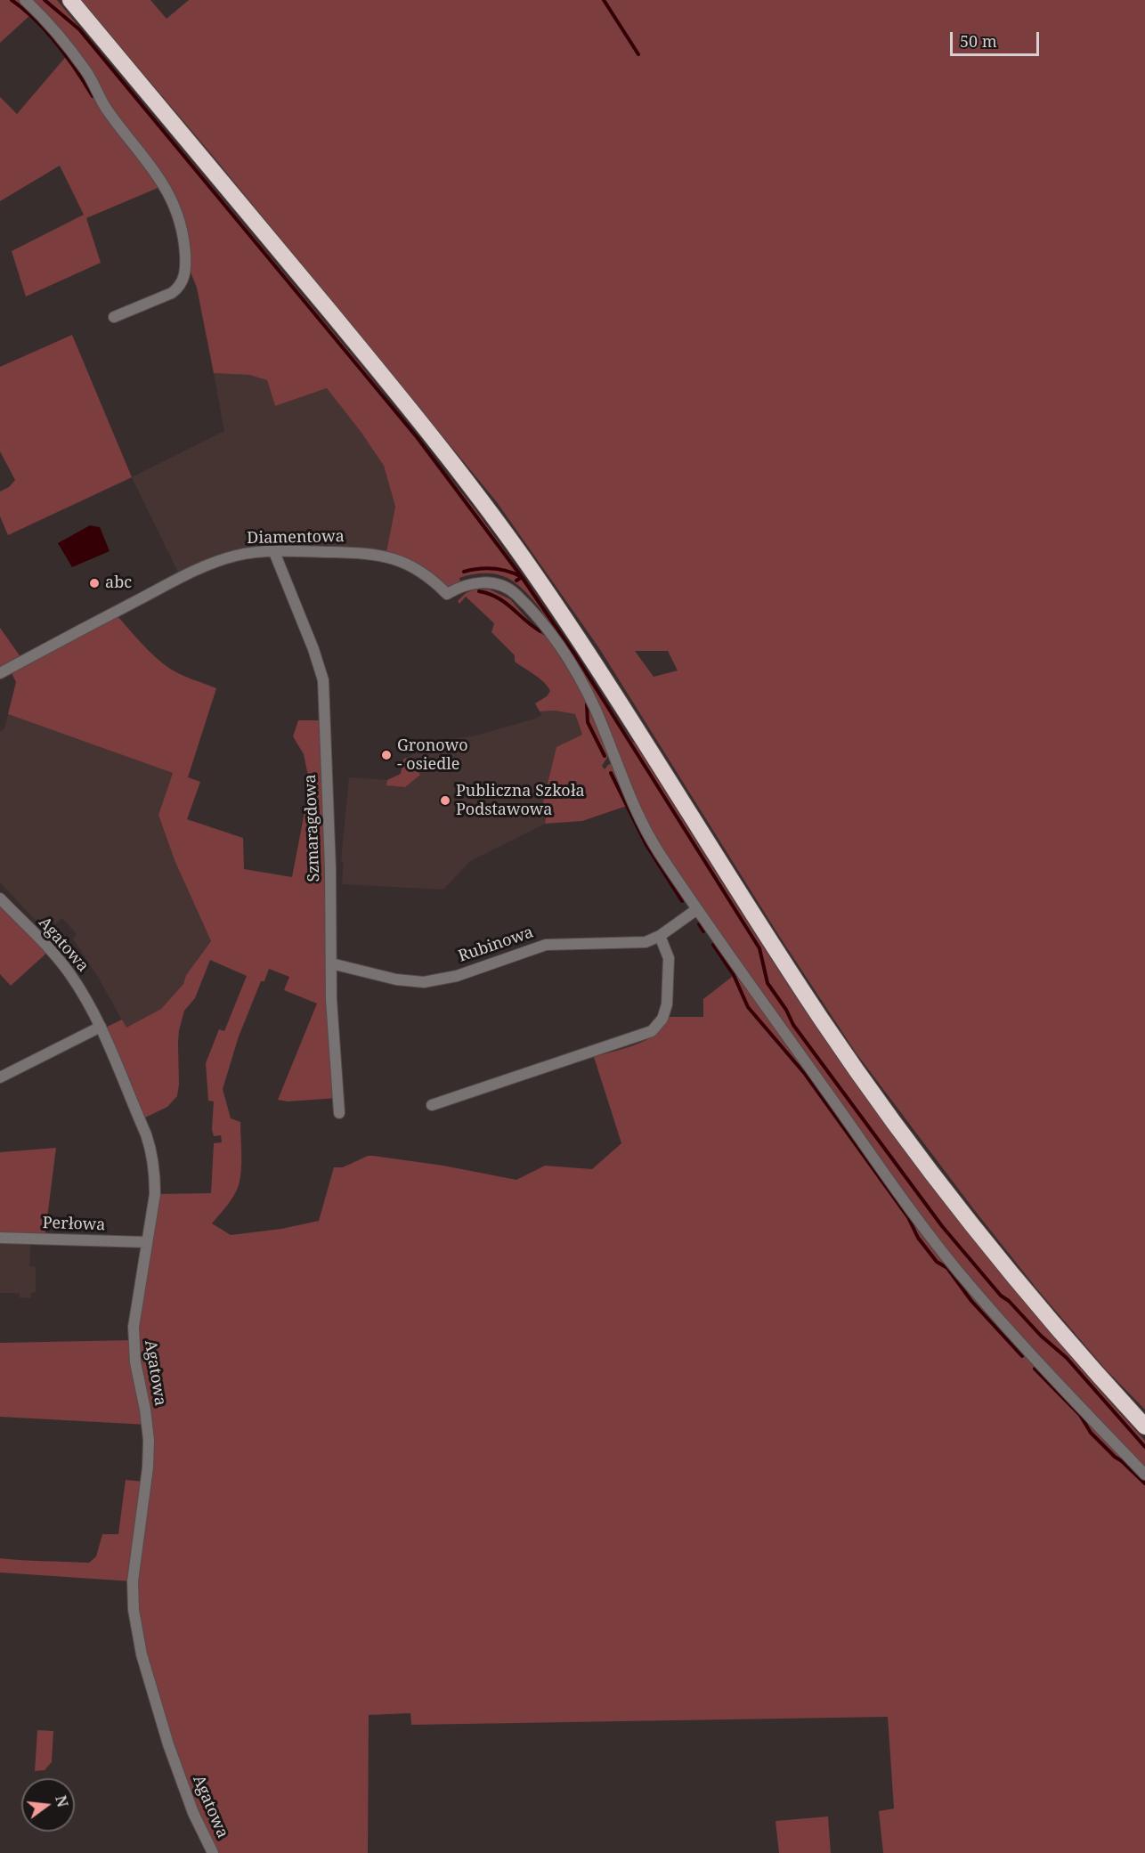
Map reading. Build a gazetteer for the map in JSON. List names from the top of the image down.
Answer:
{
  "streets": {
    "street": [
      "Diamentowa",
      "Szmaragdowa",
      "Agatowa",
      "Rubinowa",
      "Perłowa"
    ]
  },
  "crossings": [
    ["Diamentowa", "Szmaragdowa"],
    ["Diamentowa", "Rubinowa"],
    ["Szmaragdowa", "Rubinowa"],
    ["Agatowa", "Perłowa"]
  ],
  "places": ["abc", "Gronowo - osiedle", "Publiczna Szkoła Podstawowa"],
  "scale_bar": "50 m",
  "north": "right"
}
